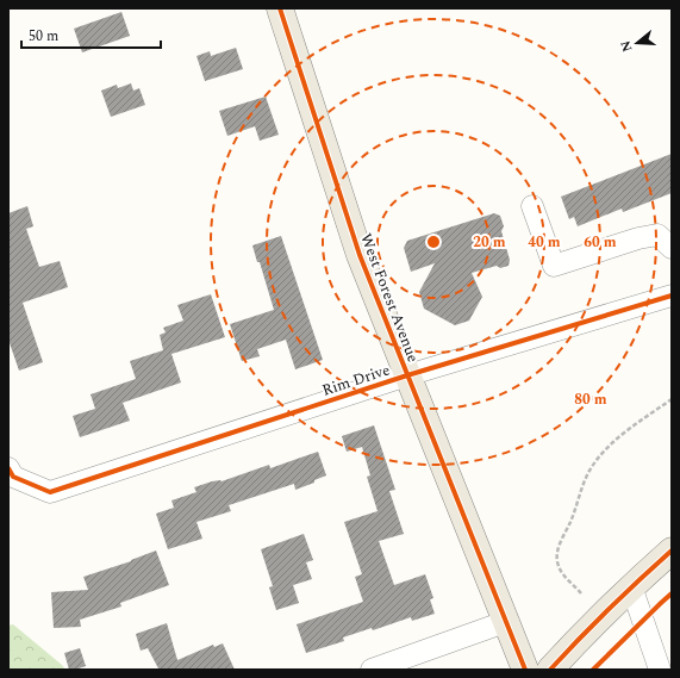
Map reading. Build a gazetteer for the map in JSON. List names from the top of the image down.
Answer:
{
  "streets": {
    "main road": ["West Forest Avenue"],
    "street": ["Rim Drive"]
  },
  "crossings": [
    ["West Forest Avenue", "Rim Drive"]
  ],
  "scale_bar": "50 m",
  "north": "left",
  "rings": [
    "20 m",
    "40 m",
    "60 m",
    "80 m"
  ]
}
